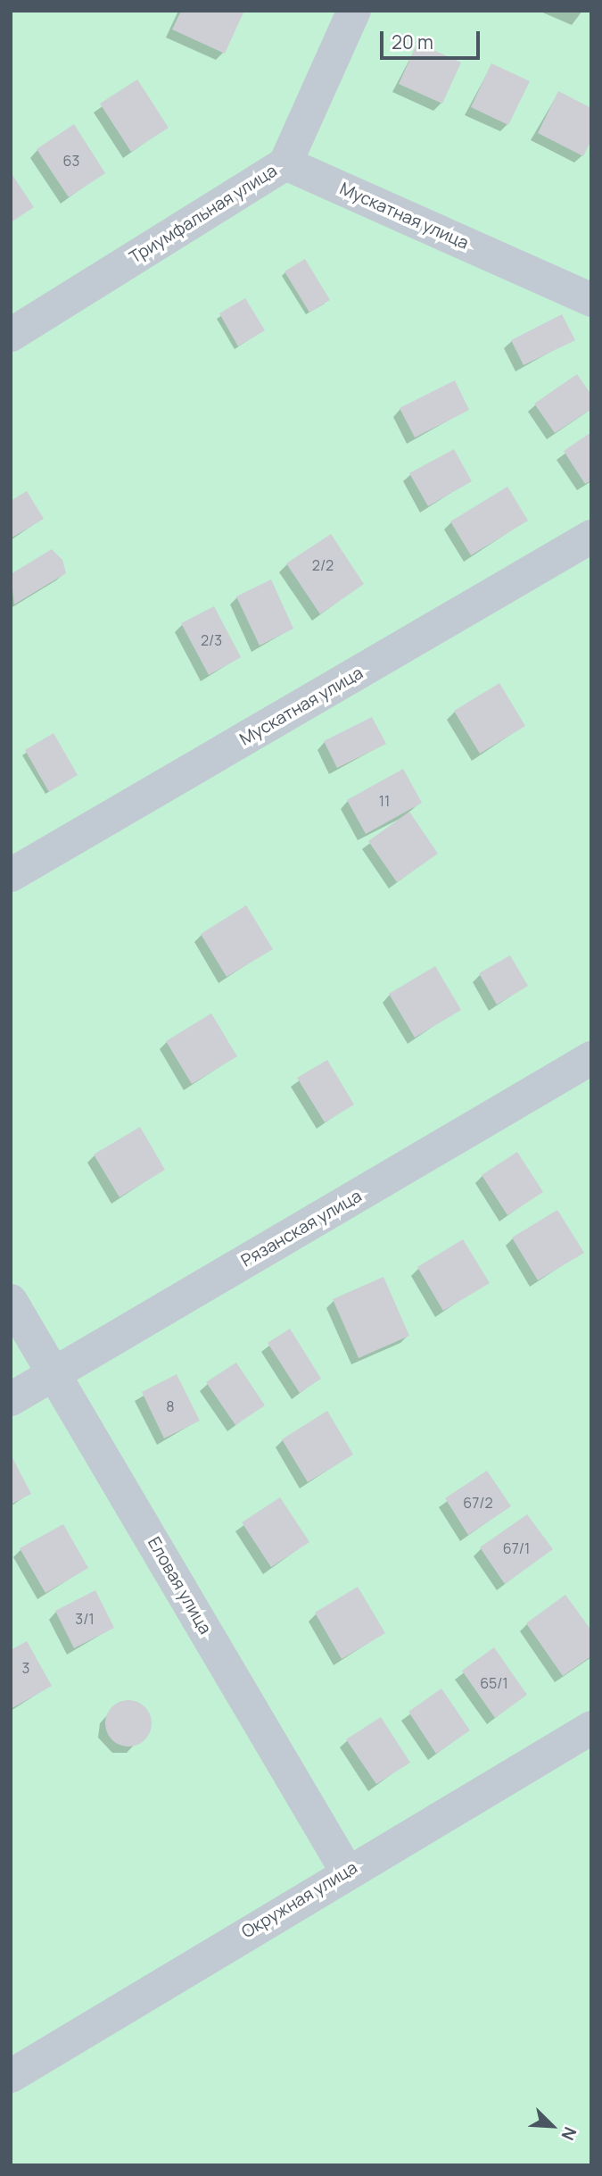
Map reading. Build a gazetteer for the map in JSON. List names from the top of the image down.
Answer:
{
  "streets": {
    "street": [
      "Триумфальная улица",
      "Мускатная улица",
      "Рязанская улица",
      "Еловая улица",
      "Окружная улица"
    ]
  },
  "crossings": [
    ["Триумфальная улица", "Мускатная улица"],
    ["Рязанская улица", "Еловая улица"],
    ["Еловая улица", "Окружная улица"]
  ],
  "house_numbers": [
    "63",
    "2/2",
    "2/3",
    "11",
    "8",
    "67/2",
    "67/1",
    "3/1",
    "3",
    "65/1"
  ],
  "scale_bar": "20 m",
  "north": "bottom right"
}
